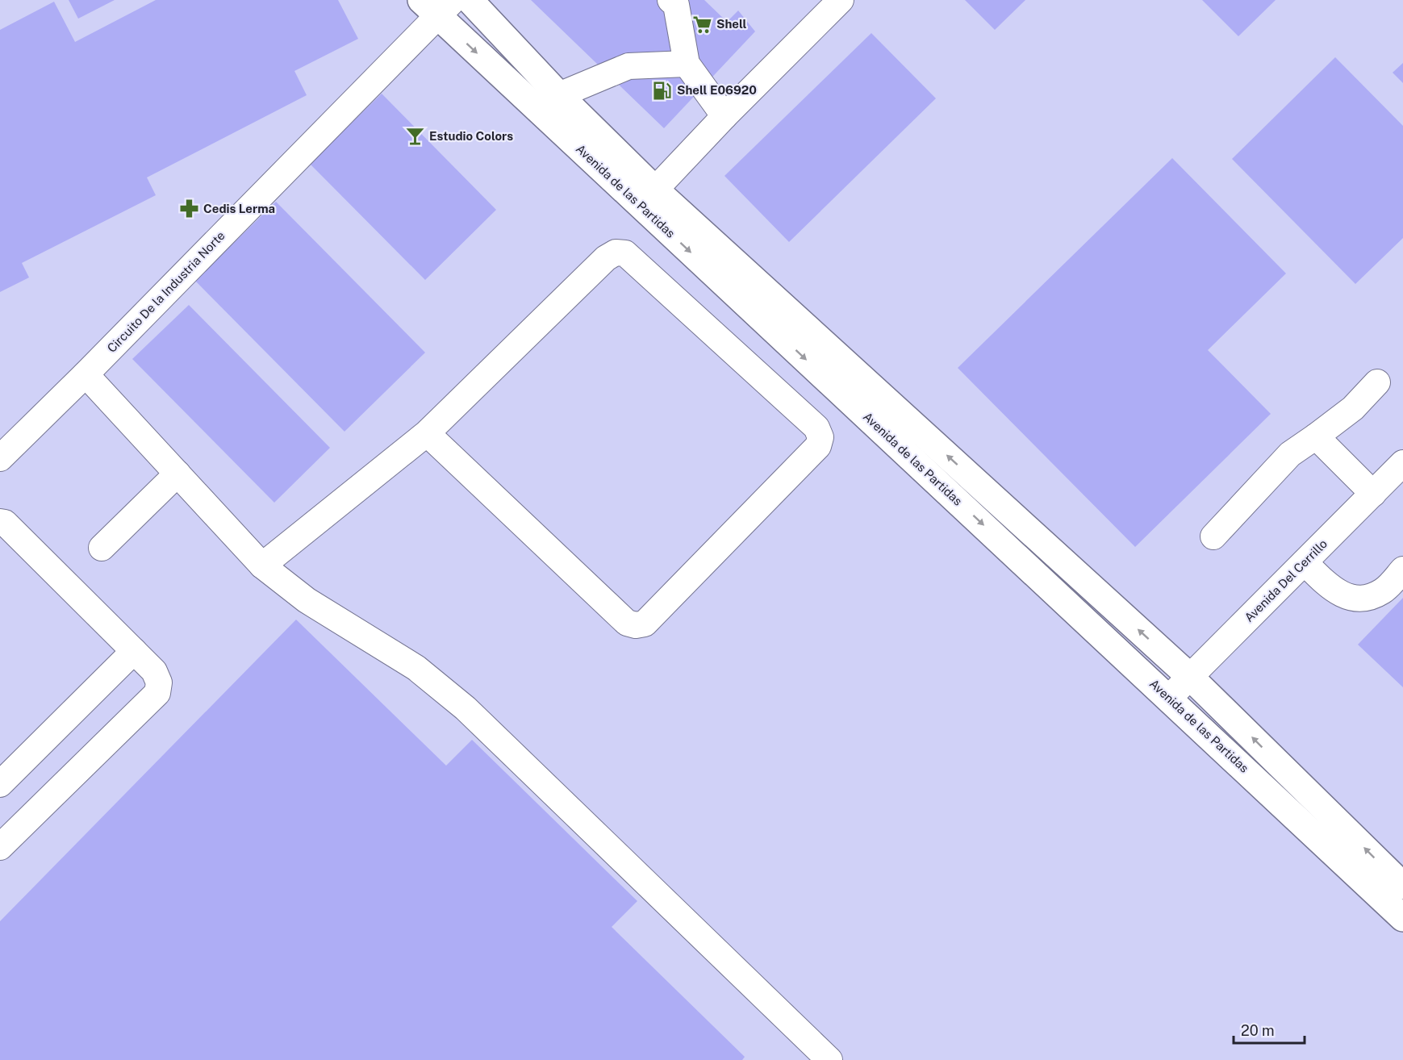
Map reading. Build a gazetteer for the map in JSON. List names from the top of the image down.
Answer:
{
  "streets": {
    "main road": ["Avenida de las Partidas"],
    "street": ["Circuito De la Industria Norte", "Avenida Del Cerrillo"]
  },
  "crossings": [
    ["Avenida de las Partidas", "Circuito De la Industria Norte"],
    ["Avenida de las Partidas", "Avenida Del Cerrillo"]
  ],
  "places": {
    "supermarket": ["Shell"],
    "fuel station": ["Shell E06920"],
    "bar": ["Estudio Colors"],
    "pharmacy": ["Cedis Lerma"]
  },
  "scale_bar": "20 m"
}
